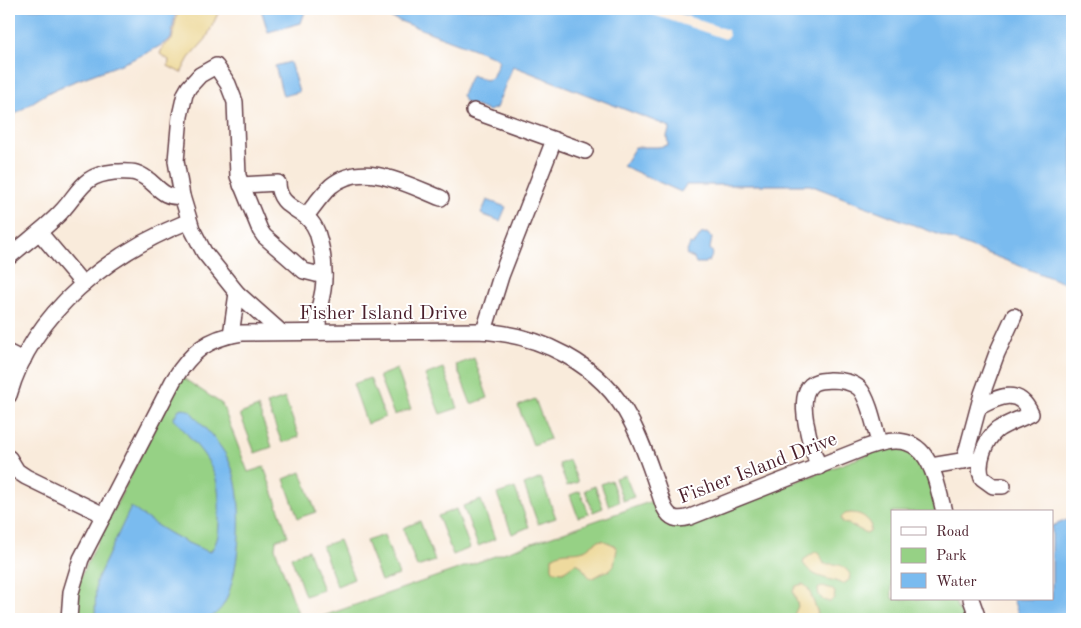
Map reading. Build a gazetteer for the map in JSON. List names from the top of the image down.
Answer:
{
  "streets": {
    "street": ["Fisher Island Drive"]
  },
  "legend": ["Road", "Park", "Water"]
}
